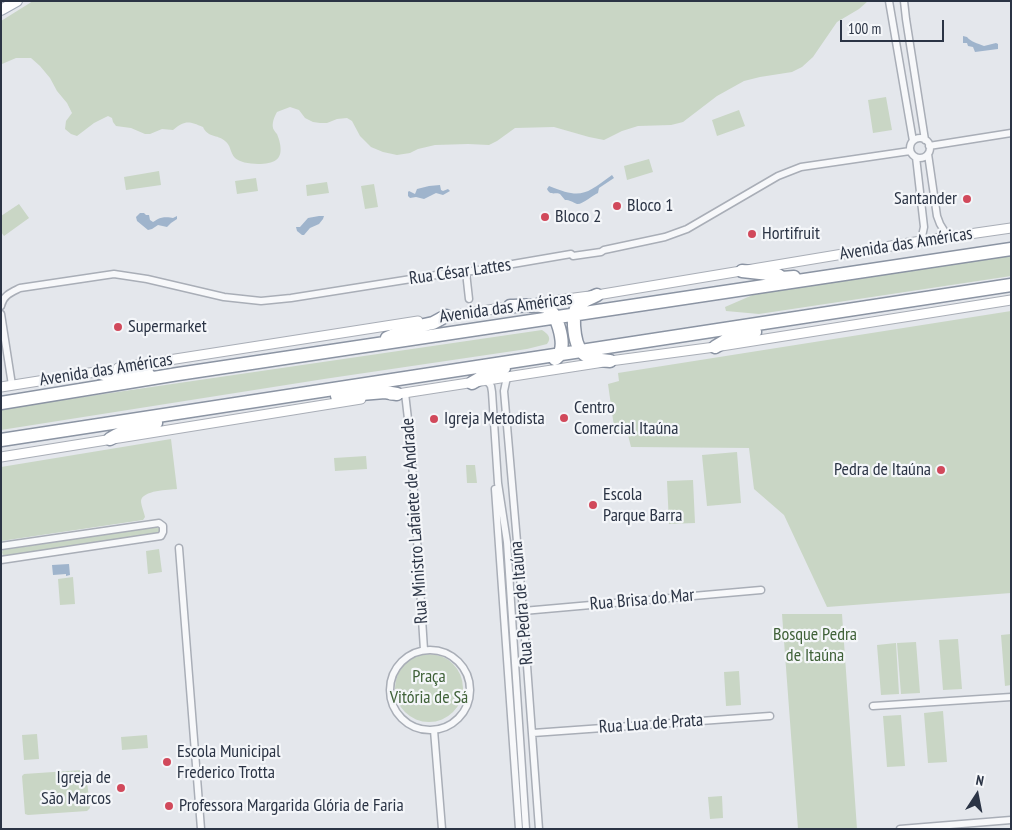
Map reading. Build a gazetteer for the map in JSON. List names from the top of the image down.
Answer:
{
  "streets": {
    "highway": ["Avenida das Américas"],
    "street": [
      "Rua César Lattes",
      "Rua Ministro Lafaiete de Andrade",
      "Rua Brisa do Mar",
      "Rua Pedra de Itaúna",
      "Rua Lua de Prata"
    ]
  },
  "crossings": [
    ["Rua Brisa do Mar", "Rua Pedra de Itaúna"],
    ["Rua Pedra de Itaúna", "Rua Lua de Prata"]
  ],
  "parks": ["Bosque Pedra de Itaúna", "Praça Vitória de Sá"],
  "places": [
    "Santander",
    "Bloco 1",
    "Bloco 2",
    "Hortifruit",
    "Supermarket",
    "Centro Comercial Itaúna",
    "Igreja Metodista",
    "Pedra de Itaúna",
    "Escola Parque Barra",
    "Escola Municipal Frederico Trotta",
    "Igreja de São Marcos",
    "Professora Margarida Glória de Faria"
  ],
  "scale_bar": "100 m",
  "north": "top"
}
